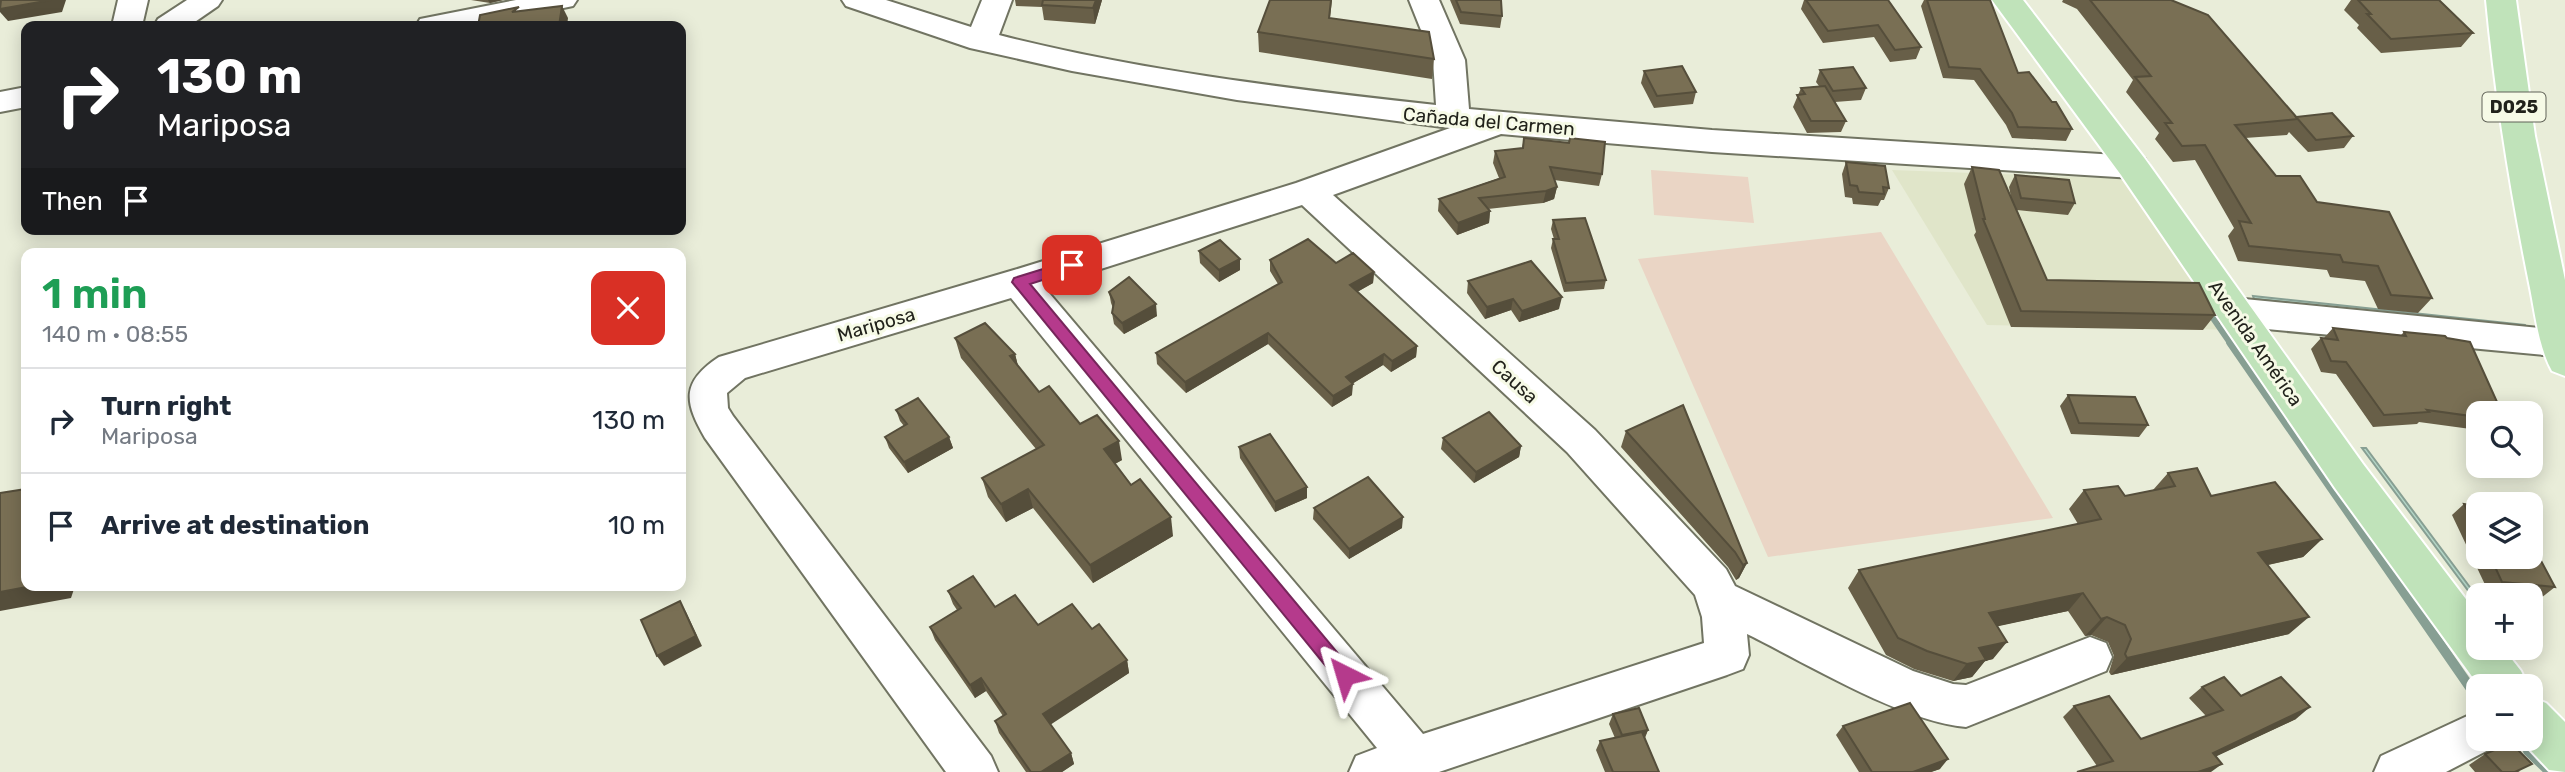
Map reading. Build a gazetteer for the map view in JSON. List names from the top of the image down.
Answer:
{
  "streets": {
    "main road": ["D025", "Avenida América"],
    "street": ["Cañada del Carmen", "Mariposa", "Causa"]
  },
  "crossings": [
    ["Cañada del Carmen", "Mariposa"],
    ["Cañada del Carmen", "Avenida América"],
    ["Mariposa", "Causa"]
  ],
  "page": {
    "turn": ["130 m", "Mariposa"],
    "then": "Then",
    "heading": ["1 min", "140 m · 08:55"],
    "list": [
      {
        "name": "Turn right",
        "note": "Mariposa",
        "value": "130 m"
      },
      {
        "name": "Arrive at destination",
        "value": "10 m"
      }
    ],
    "map_buttons": ["+", "−"]
  }
}
